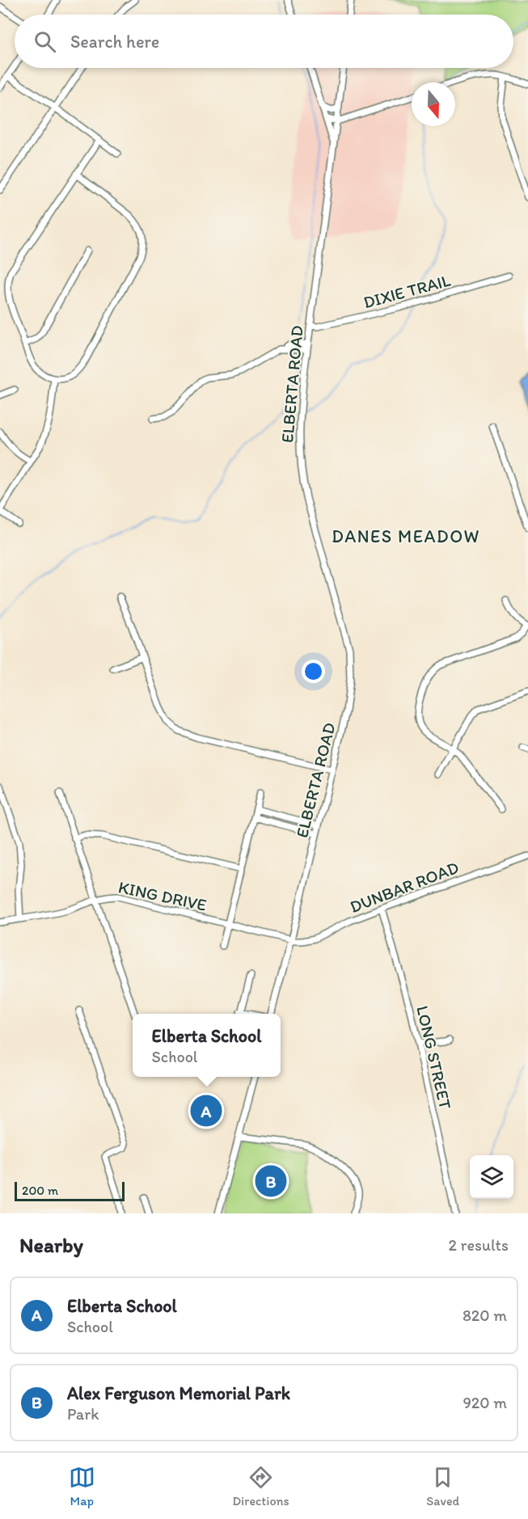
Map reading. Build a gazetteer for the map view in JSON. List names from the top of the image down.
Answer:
{
  "streets": {
    "street": [
      "DIXIE TRAIL",
      "ELBERTA ROAD",
      "DUNBAR ROAD",
      "KING DRIVE",
      "LONG STREET"
    ]
  },
  "crossings": [
    ["DIXIE TRAIL", "ELBERTA ROAD"],
    ["ELBERTA ROAD", "DUNBAR ROAD"],
    ["ELBERTA ROAD", "KING DRIVE"],
    ["DUNBAR ROAD", "KING DRIVE"],
    ["DUNBAR ROAD", "LONG STREET"]
  ],
  "districts": ["DANES MEADOW"],
  "scale_bar": "200 m",
  "north": "bottom",
  "page": {
    "search": "Search here",
    "popup": ["Elberta School", "School"],
    "pins": ["A", "B"],
    "scale": "200 m",
    "heading": ["Nearby", "2 results"],
    "list": [
      {
        "mark": "A",
        "name": "Elberta School",
        "note": "School",
        "value": "820 m"
      },
      {
        "mark": "B",
        "name": "Alex Ferguson Memorial Park",
        "note": "Park",
        "value": "920 m"
      }
    ],
    "nav": ["Map", "Directions", "Saved"]
  }
}
